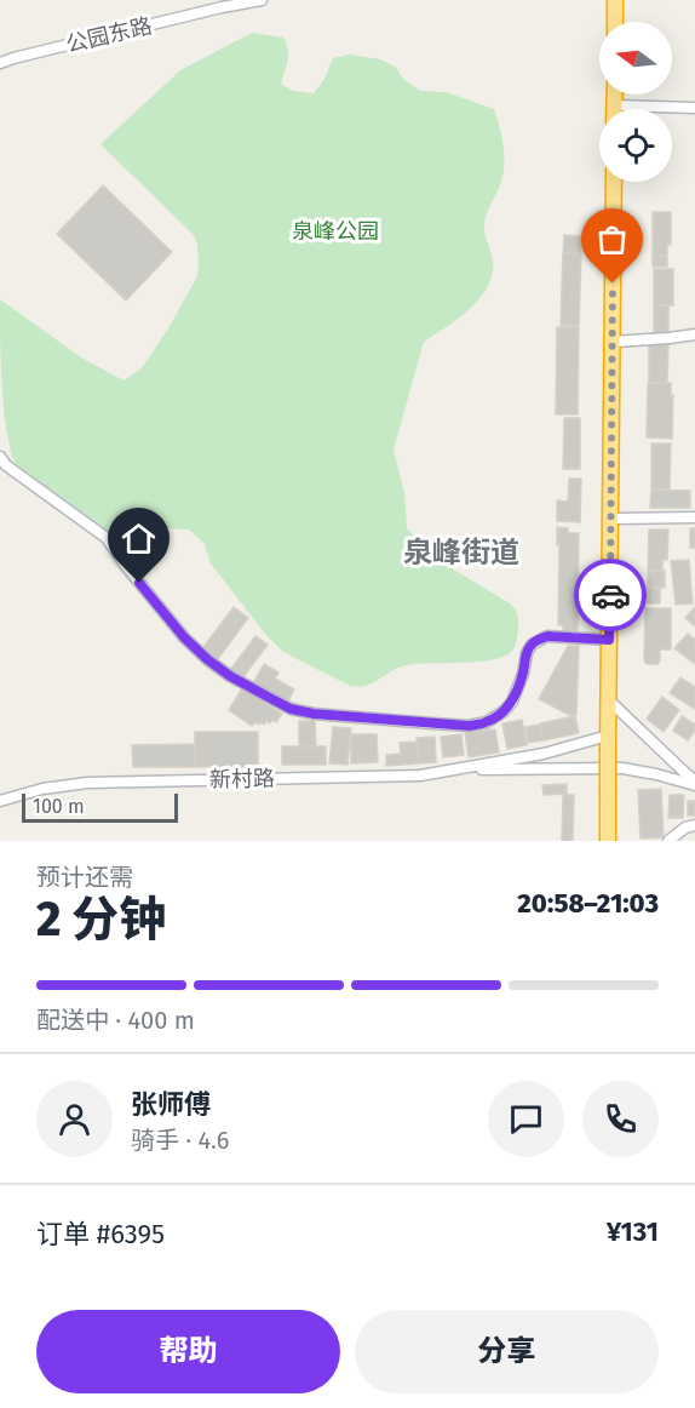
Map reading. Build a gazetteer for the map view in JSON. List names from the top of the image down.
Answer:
{
  "streets": {
    "street": ["公园东路", "新村路"]
  },
  "districts": ["泉峰街道"],
  "parks": ["泉峰公园"],
  "scale_bar": "100 m",
  "north": "left",
  "page": {
    "scale": "100 m",
    "heading": ["2 分钟", "预计还需", "20:58–21:03"],
    "panel": [
      "张师傅",
      "骑手 · 4.6",
      "订单 #6395",
      "¥131"
    ],
    "bar": "配送中 · 400 m",
    "buttons": ["帮助", "分享"]
  }
}
